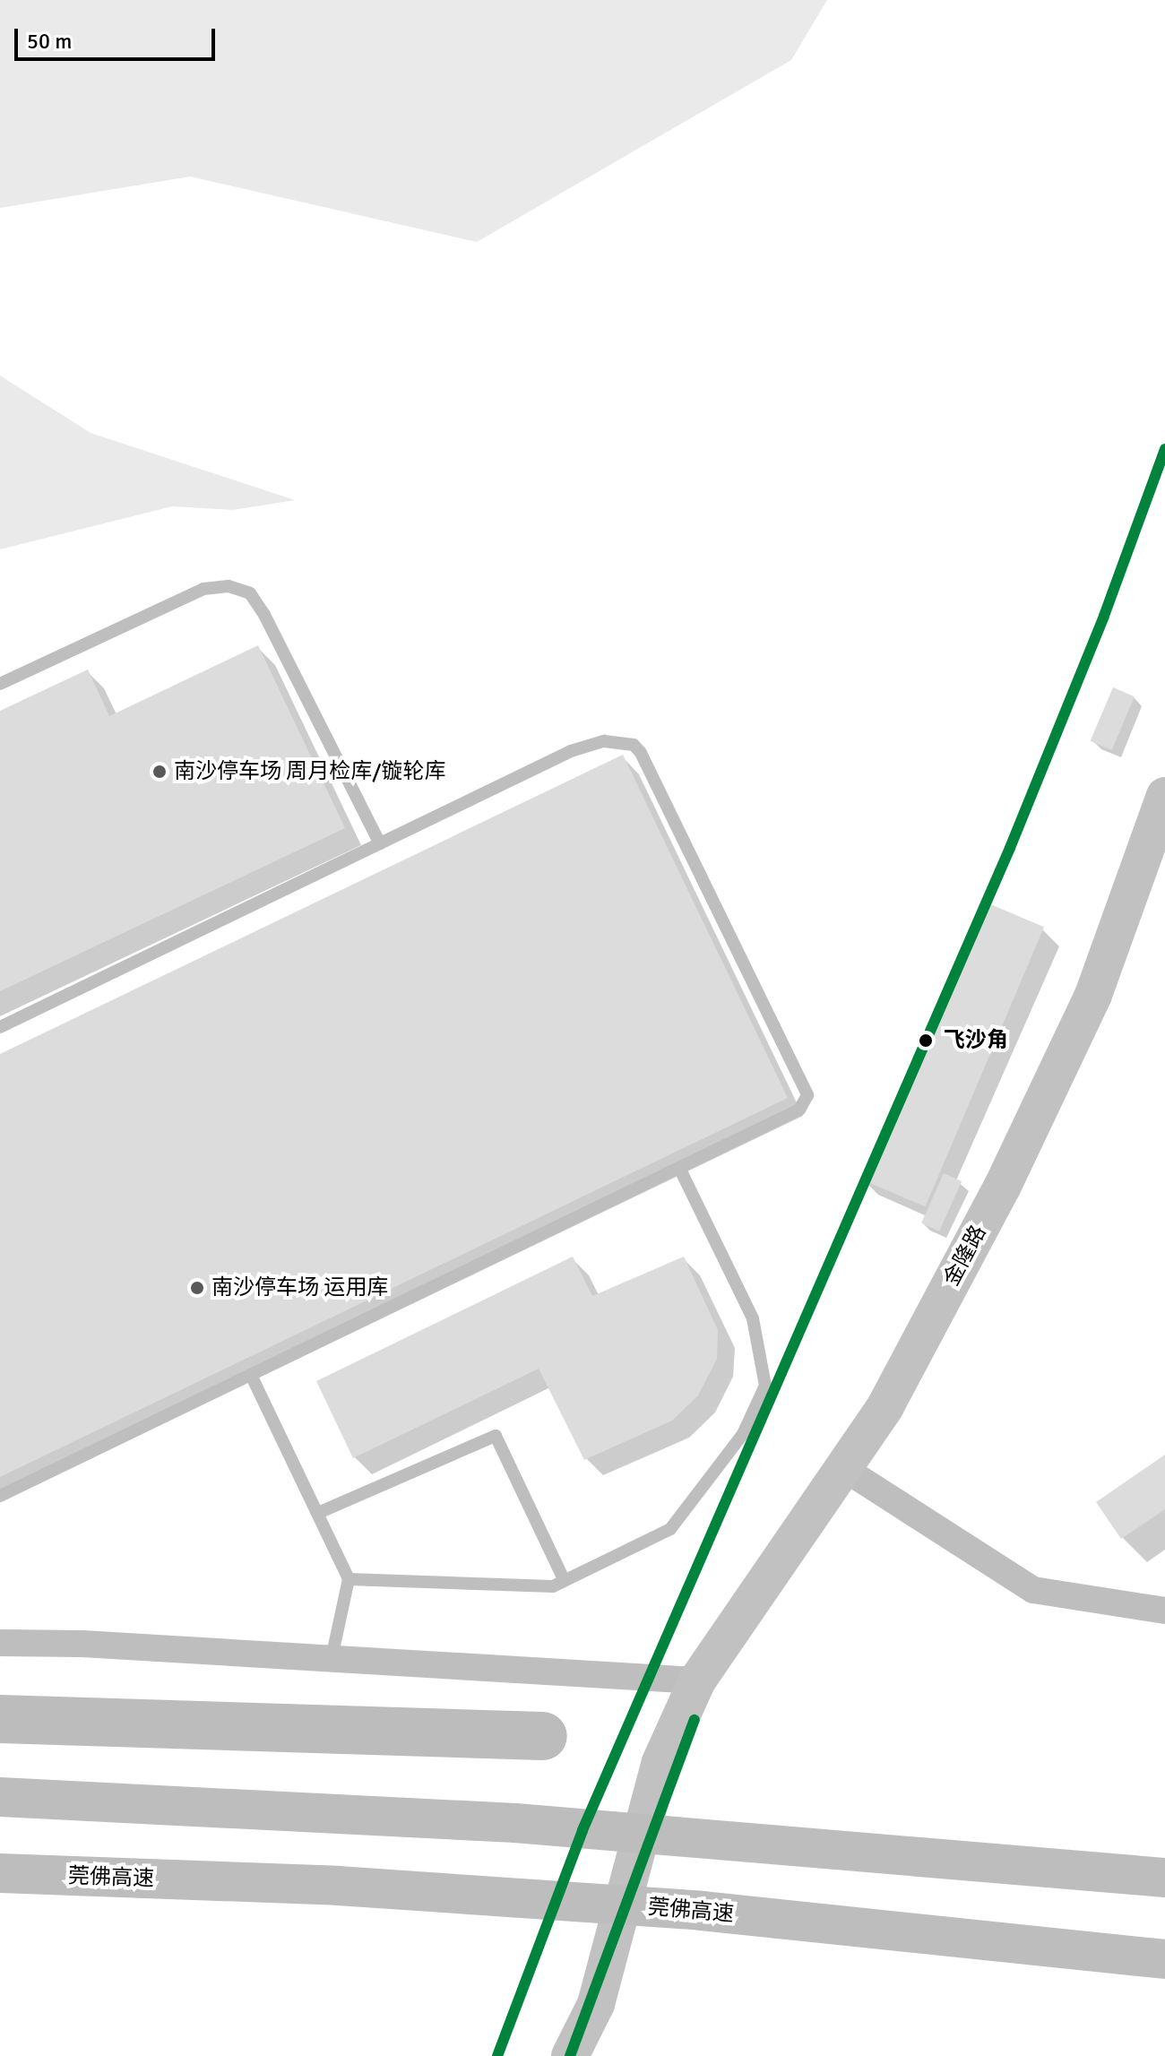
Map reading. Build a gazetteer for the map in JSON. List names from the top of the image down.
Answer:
{
  "streets": {
    "highway": ["莞佛高速"],
    "main road": ["金隆路"]
  },
  "places": ["南沙停车场 周月检库/镟轮库", "飞沙角", "南沙停车场 运用库"],
  "scale_bar": "50 m"
}
